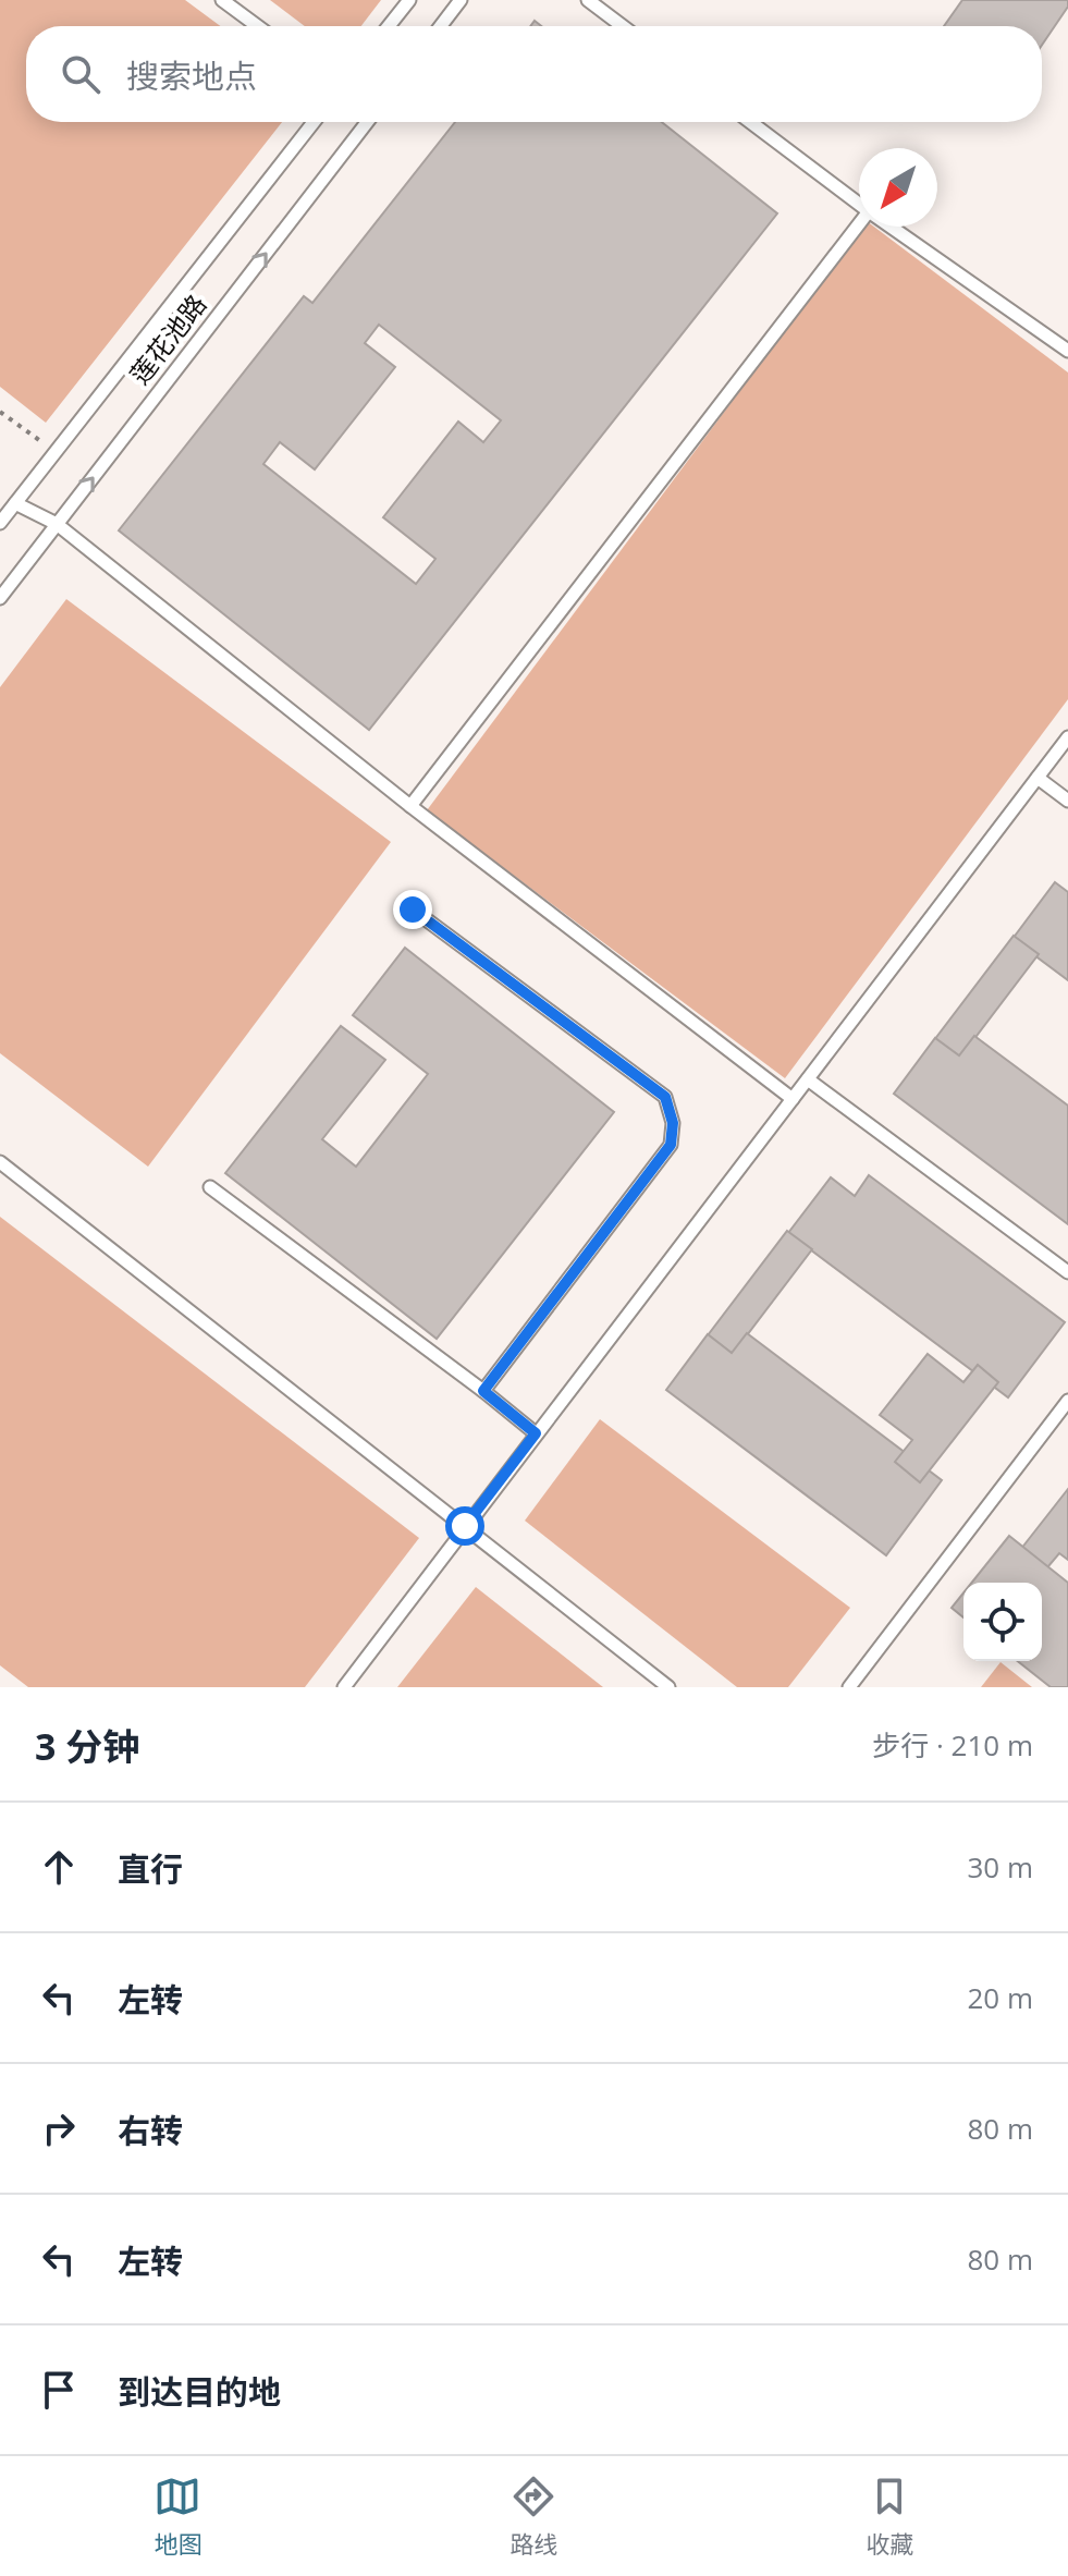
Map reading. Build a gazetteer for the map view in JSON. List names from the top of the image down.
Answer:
{
  "streets": {
    "lane": ["莲花池路"]
  },
  "north": "bottom left",
  "page": {
    "search": "搜索地点",
    "heading": ["3 分钟", "步行 · 210 m"],
    "list": [
      ["直行", "30 m"],
      ["左转", "20 m"],
      ["右转", "80 m"],
      ["左转", "80 m"],
      "到达目的地"
    ],
    "nav": ["地图", "路线", "收藏"]
  }
}
